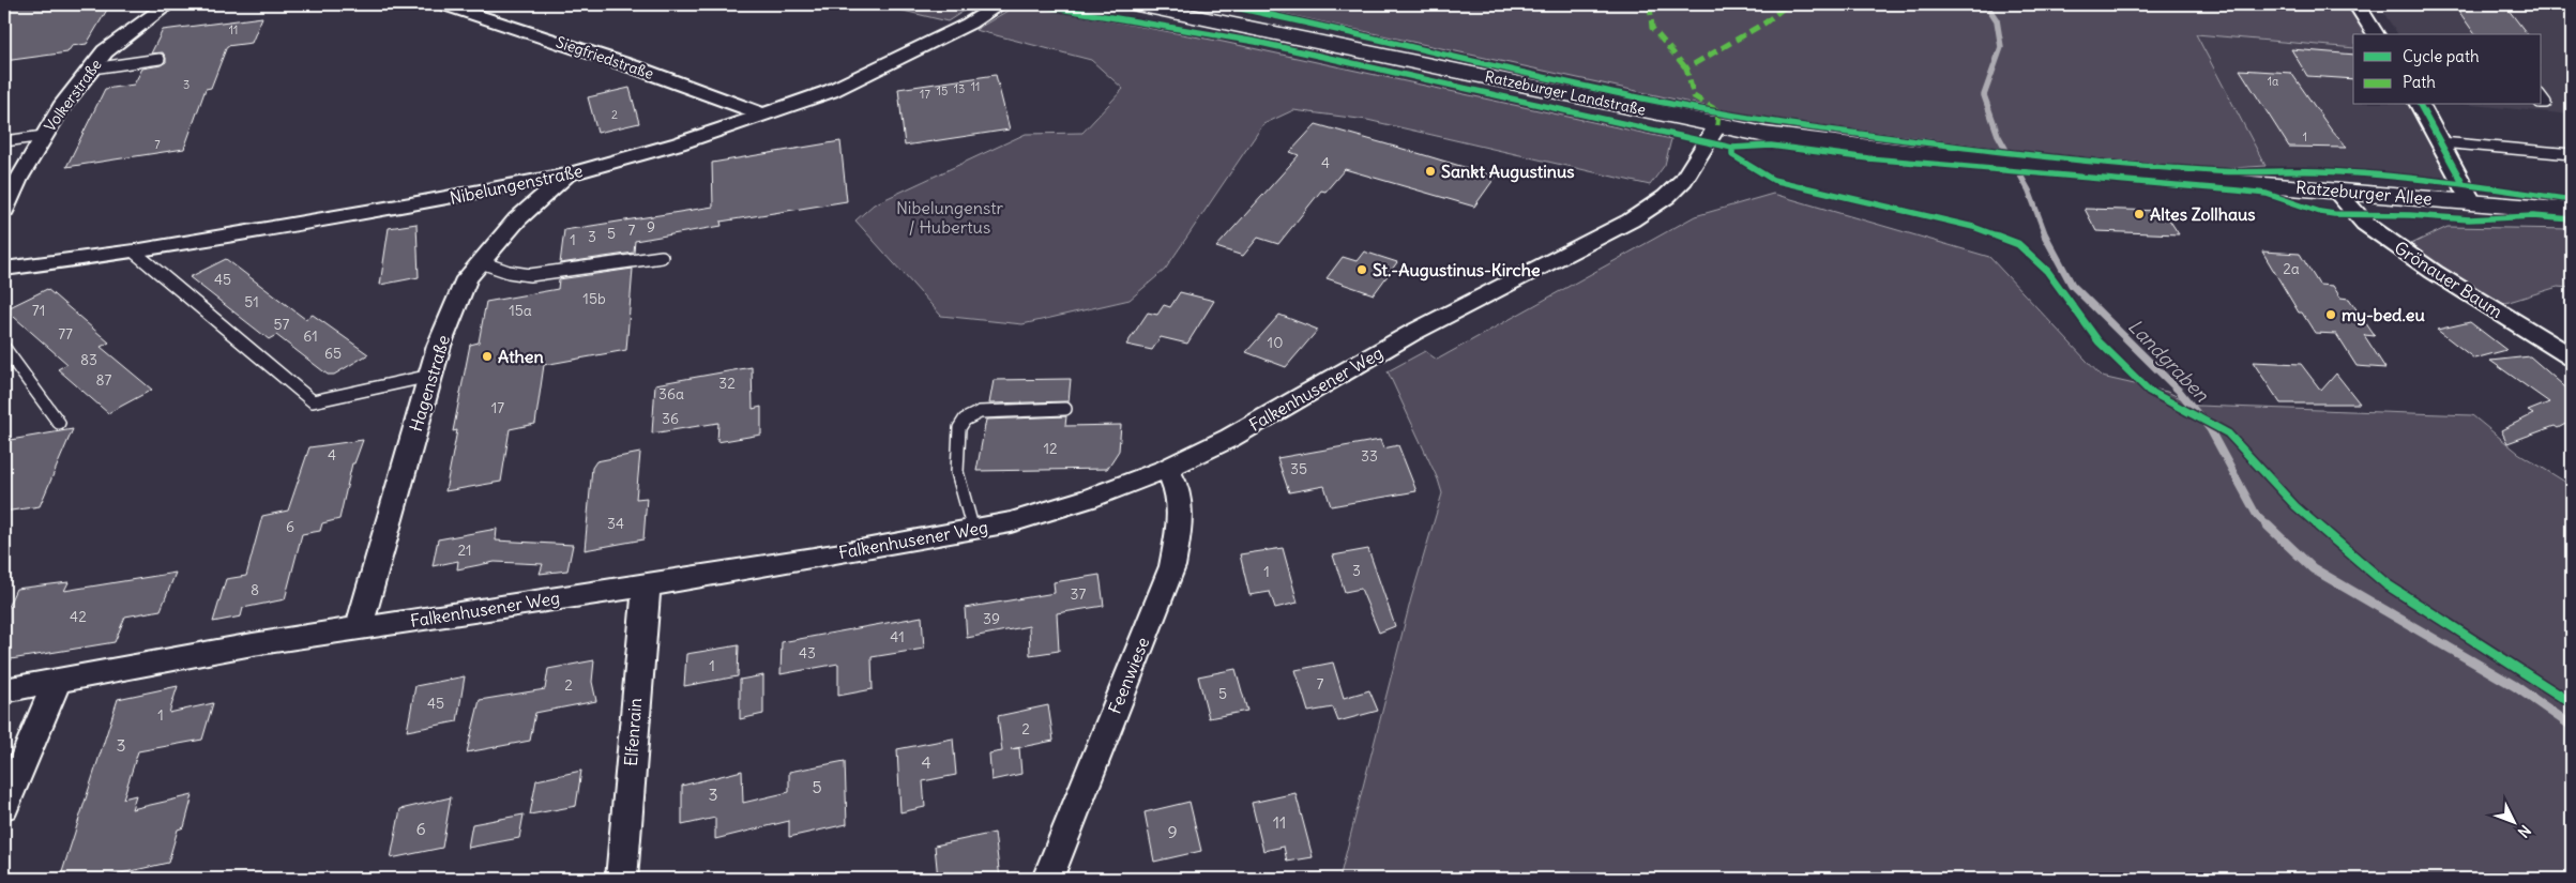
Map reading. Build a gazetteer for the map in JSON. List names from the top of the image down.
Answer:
{
  "streets": {
    "main road": ["Ratzeburger Landstraße", "Ratzeburger Allee"],
    "street": [
      "Siegfriedstraße",
      "Volkerstraße",
      "Nibelungenstraße",
      "Grönauer Baum",
      "Hagenstraße",
      "Falkenhusener Weg",
      "Feenwiese",
      "Elfenrain"
    ]
  },
  "crossings": [
    ["Siegfriedstraße", "Nibelungenstraße"],
    ["Ratzeburger Landstraße", "Ratzeburger Allee"],
    ["Ratzeburger Landstraße", "Falkenhusener Weg"],
    ["Nibelungenstraße", "Hagenstraße"],
    ["Ratzeburger Allee", "Grönauer Baum"],
    ["Hagenstraße", "Falkenhusener Weg"],
    ["Falkenhusener Weg", "Feenwiese"],
    ["Falkenhusener Weg", "Elfenrain"]
  ],
  "water": ["Landgraben"],
  "parks": ["Nibelungenstr / Hubertus"],
  "places": [
    "Sankt Augustinus",
    "Altes Zollhaus",
    "St.-Augustinus-Kirche",
    "my-bed.eu",
    "Athen"
  ],
  "house_numbers": [
    "11",
    "1a",
    "3",
    "11",
    "13",
    "15",
    "17",
    "2",
    "1",
    "7",
    "4",
    "9",
    "7",
    "5",
    "3",
    "1",
    "2a",
    "45",
    "15b",
    "51",
    "71",
    "15a",
    "57",
    "77",
    "61",
    "10",
    "65",
    "83",
    "87",
    "32",
    "36a",
    "17",
    "36",
    "12",
    "4",
    "33",
    "35",
    "34",
    "6",
    "21",
    "3",
    "1",
    "8",
    "37",
    "42",
    "39",
    "41",
    "43",
    "1",
    "7",
    "2",
    "5",
    "45",
    "1",
    "2",
    "3",
    "4",
    "5",
    "3",
    "11",
    "6",
    "9"
  ],
  "legend": ["Cycle path", "Path"],
  "north": "bottom right"
}
